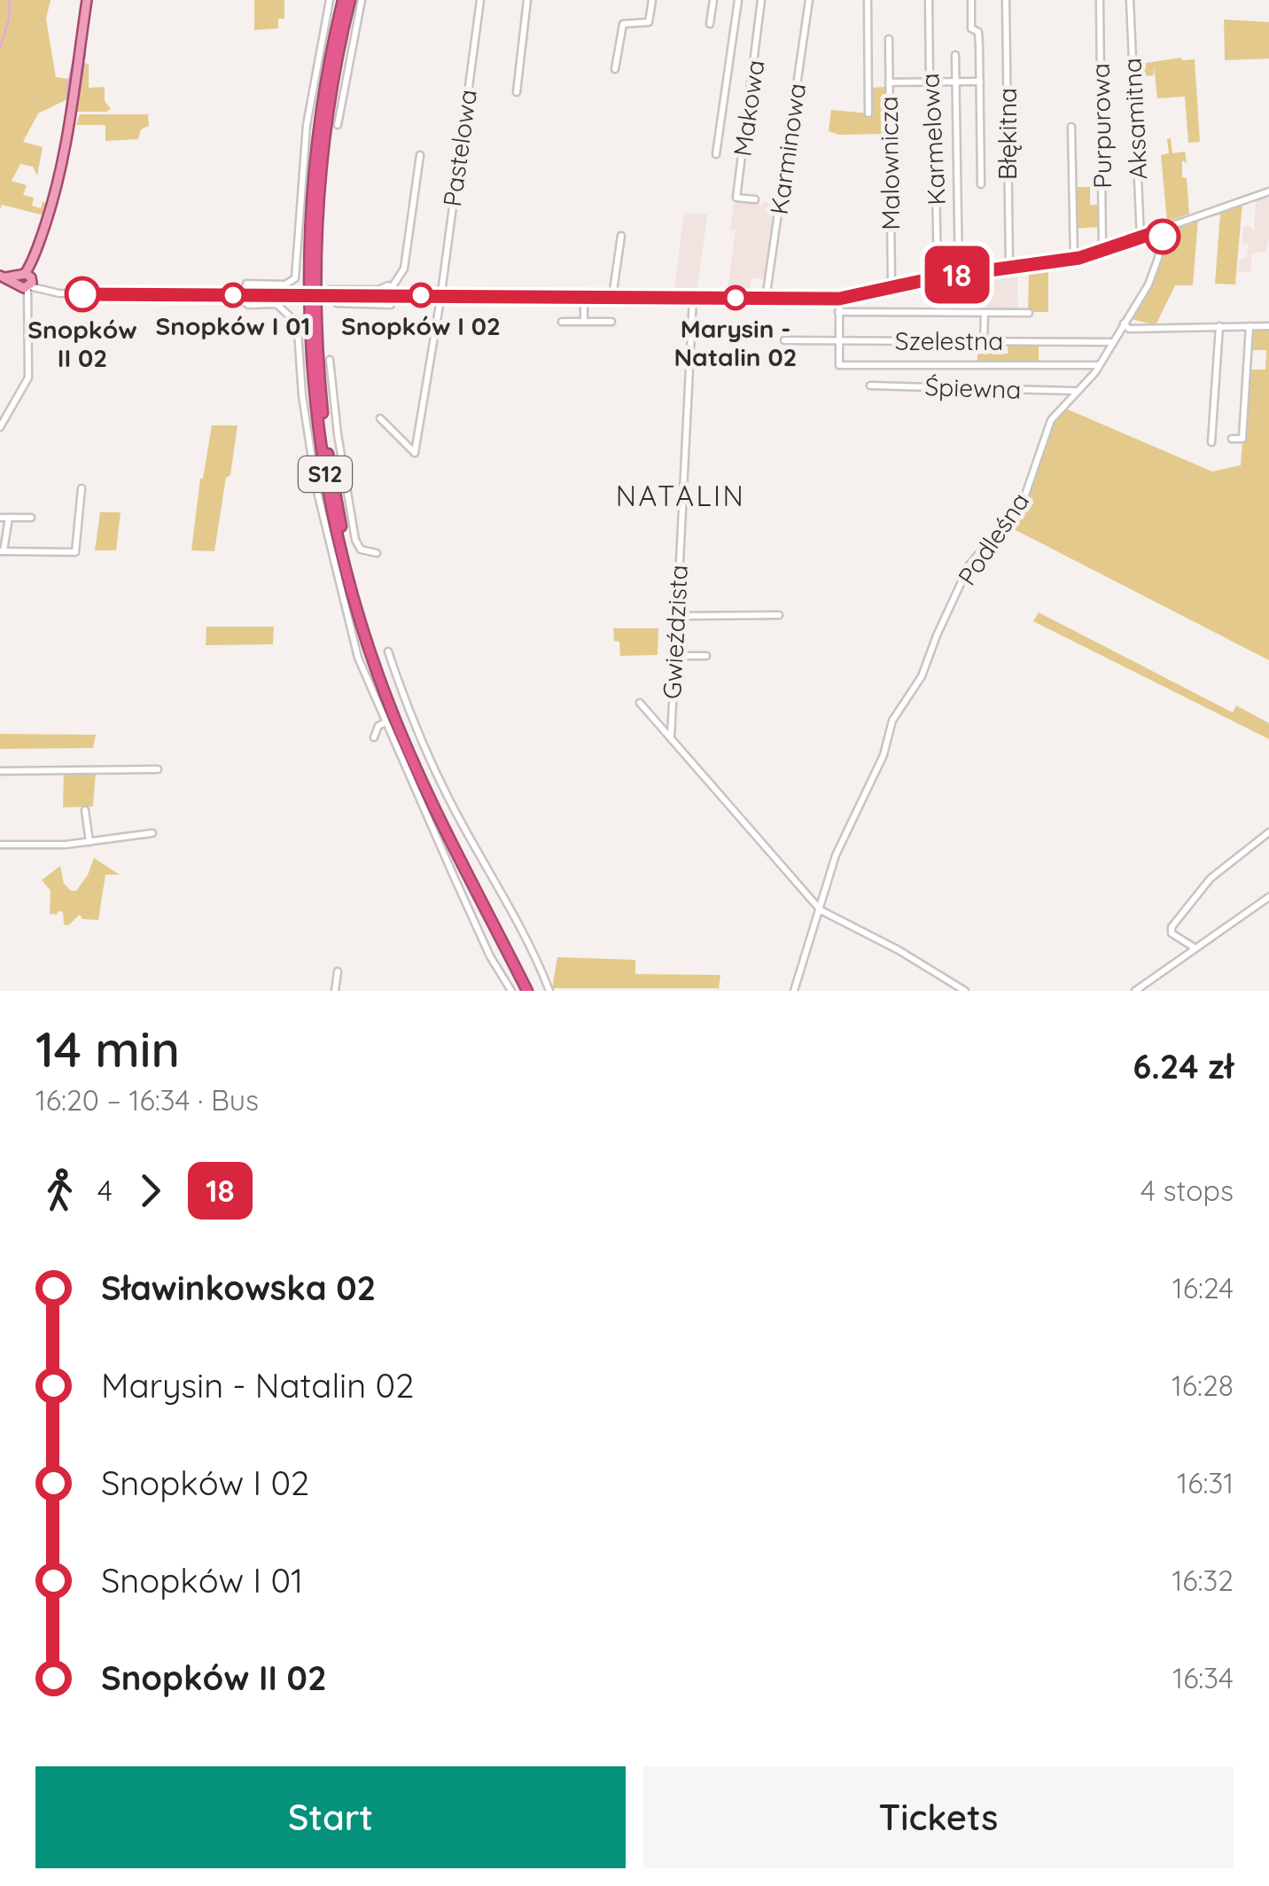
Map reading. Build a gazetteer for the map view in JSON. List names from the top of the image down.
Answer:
{
  "streets": {
    "highway": ["S12"],
    "street": [
      "Makowa",
      "Aksamitna",
      "Purpurowa",
      "Błękitna",
      "Karmelowa",
      "Pastelowa",
      "Karminowa",
      "Malownicza",
      "Szelestna",
      "Śpiewna",
      "Podleśna",
      "Gwieździsta"
    ]
  },
  "crossings": [
    ["Szelestna", "Podleśna"],
    ["Śpiewna", "Podleśna"]
  ],
  "districts": ["NATALIN"],
  "places": [
    "Snopków II 02",
    "Snopków I 01",
    "Snopków I 02",
    "Marysin - Natalin 02"
  ],
  "lines": ["bus line 18"],
  "page": {
    "on_map": "18",
    "heading": ["14 min", "16:20 – 16:34 · Bus", "6.24 zł"],
    "legs": ["4", "18", "4 stops"],
    "list": [
      {
        "name": "Sławinkowska 02",
        "value": "16:24"
      },
      {
        "name": "Marysin - Natalin 02",
        "value": "16:28"
      },
      {
        "name": "Snopków I 02",
        "value": "16:31"
      },
      {
        "name": "Snopków I 01",
        "value": "16:32"
      },
      {
        "name": "Snopków II 02",
        "value": "16:34"
      }
    ],
    "buttons": ["Start", "Tickets"]
  }
}
